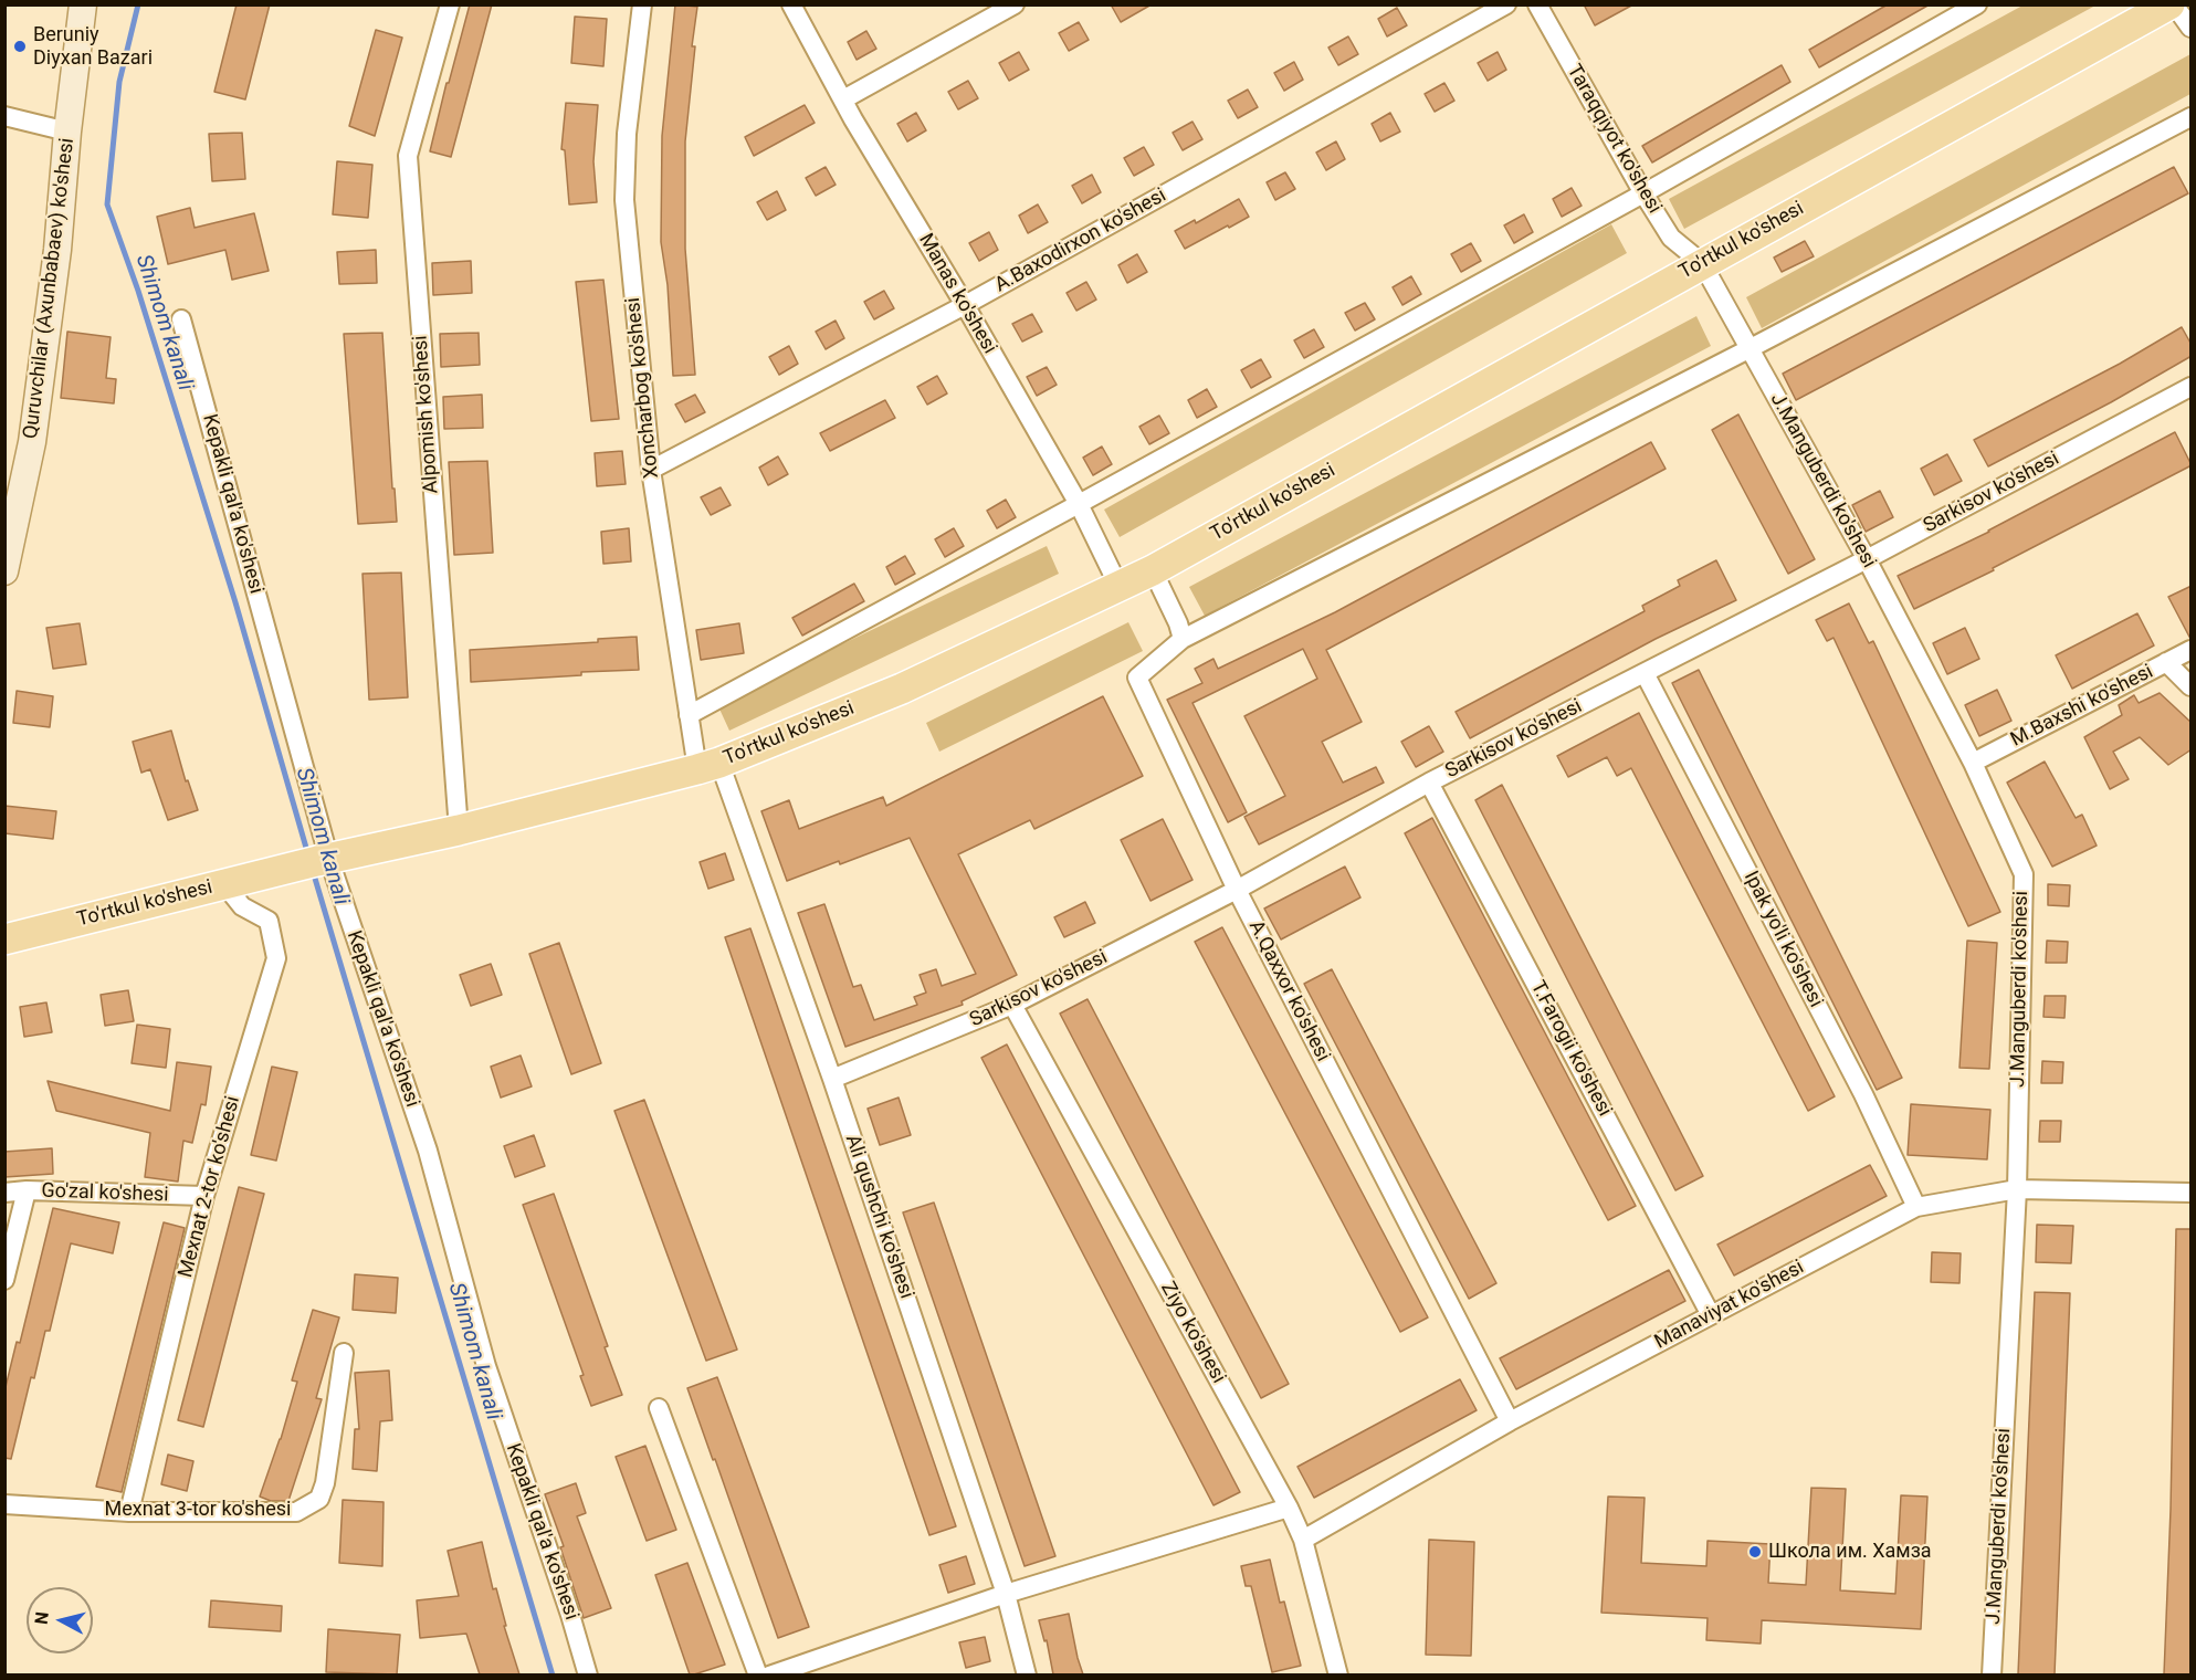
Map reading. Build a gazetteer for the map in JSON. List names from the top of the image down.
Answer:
{
  "streets": {
    "main road": ["To'rtkul ko'shesi", "Quruvchilar (Axunbabaev) ko'shesi"],
    "street": [
      "Taraqqiyot ko'shesi",
      "A.Baxodirxon ko'shesi",
      "Manas ko'shesi",
      "Xoncharbog ko'shesi",
      "Alpomish ko'shesi",
      "J.Manguberdi ko'shesi",
      "Sarkisov ko'shesi",
      "Kepakli qal'a ko'shesi",
      "M.Baxshi ko'shesi",
      "Ipak yo'li ko'shesi",
      "A.Qaxxor ko'shesi",
      "T.Farogii ko'shesi",
      "Mexnat 2-tor ko'shesi",
      "Go'zal ko'shesi",
      "Ali qushchi ko'shesi",
      "Manaviyat ko'shesi",
      "Ziyo ko'shesi",
      "Mexnat 3-tor ko'shesi"
    ]
  },
  "crossings": [
    ["Taraqqiyot ko'shesi", "To'rtkul ko'shesi"],
    ["Taraqqiyot ko'shesi", "J.Manguberdi ko'shesi"],
    ["A.Baxodirxon ko'shesi", "Manas ko'shesi"],
    ["A.Baxodirxon ko'shesi", "Xoncharbog ko'shesi"],
    ["To'rtkul ko'shesi", "Manas ko'shesi"],
    ["To'rtkul ko'shesi", "Xoncharbog ko'shesi"],
    ["To'rtkul ko'shesi", "Alpomish ko'shesi"],
    ["To'rtkul ko'shesi", "J.Manguberdi ko'shesi"],
    ["To'rtkul ko'shesi", "Kepakli qal'a ko'shesi"],
    ["To'rtkul ko'shesi", "Mexnat 2-tor ko'shesi"],
    ["To'rtkul ko'shesi", "Ali qushchi ko'shesi"],
    ["Xoncharbog ko'shesi", "Ali qushchi ko'shesi"],
    ["J.Manguberdi ko'shesi", "Sarkisov ko'shesi"],
    ["J.Manguberdi ko'shesi", "M.Baxshi ko'shesi"],
    ["J.Manguberdi ko'shesi", "Manaviyat ko'shesi"],
    ["Sarkisov ko'shesi", "Ipak yo'li ko'shesi"],
    ["Sarkisov ko'shesi", "A.Qaxxor ko'shesi"],
    ["Sarkisov ko'shesi", "T.Farogii ko'shesi"],
    ["Sarkisov ko'shesi", "Ali qushchi ko'shesi"],
    ["Sarkisov ko'shesi", "Ziyo ko'shesi"],
    ["Ipak yo'li ko'shesi", "Manaviyat ko'shesi"],
    ["A.Qaxxor ko'shesi", "Manaviyat ko'shesi"],
    ["T.Farogii ko'shesi", "Manaviyat ko'shesi"],
    ["Mexnat 2-tor ko'shesi", "Go'zal ko'shesi"],
    ["Mexnat 2-tor ko'shesi", "Mexnat 3-tor ko'shesi"],
    ["Manaviyat ko'shesi", "Ziyo ko'shesi"]
  ],
  "water": ["Shimom kanali"],
  "places": ["Beruniy Diyxan Bazari", "Школа им. Хамза"],
  "north": "left"
}
